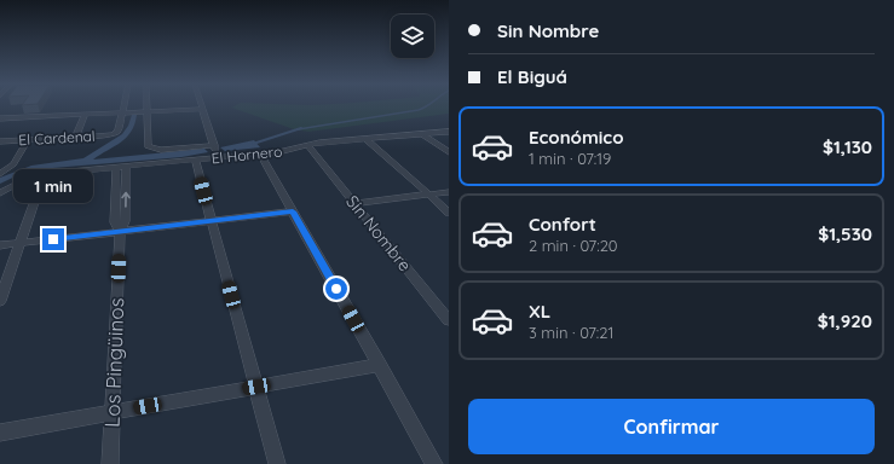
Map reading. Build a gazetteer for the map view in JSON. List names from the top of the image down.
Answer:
{
  "streets": {
    "street": [
      "El Cardenal",
      "El Hornero",
      "Sin Nombre",
      "Los Pingüinos"
    ]
  },
  "crossings": [
    ["El Hornero", "Sin Nombre"],
    ["El Hornero", "Los Pingüinos"]
  ],
  "page": {
    "banner": ["Sin Nombre", "El Biguá"],
    "list": [
      {
        "name": "Económico",
        "note": "1 min · 07:19",
        "value": "$1,130"
      },
      {
        "name": "Confort",
        "note": "2 min · 07:20",
        "value": "$1,530"
      },
      {
        "name": "XL",
        "note": "3 min · 07:21",
        "value": "$1,920"
      }
    ],
    "bubble": "1 min",
    "buttons": "Confirmar"
  }
}
